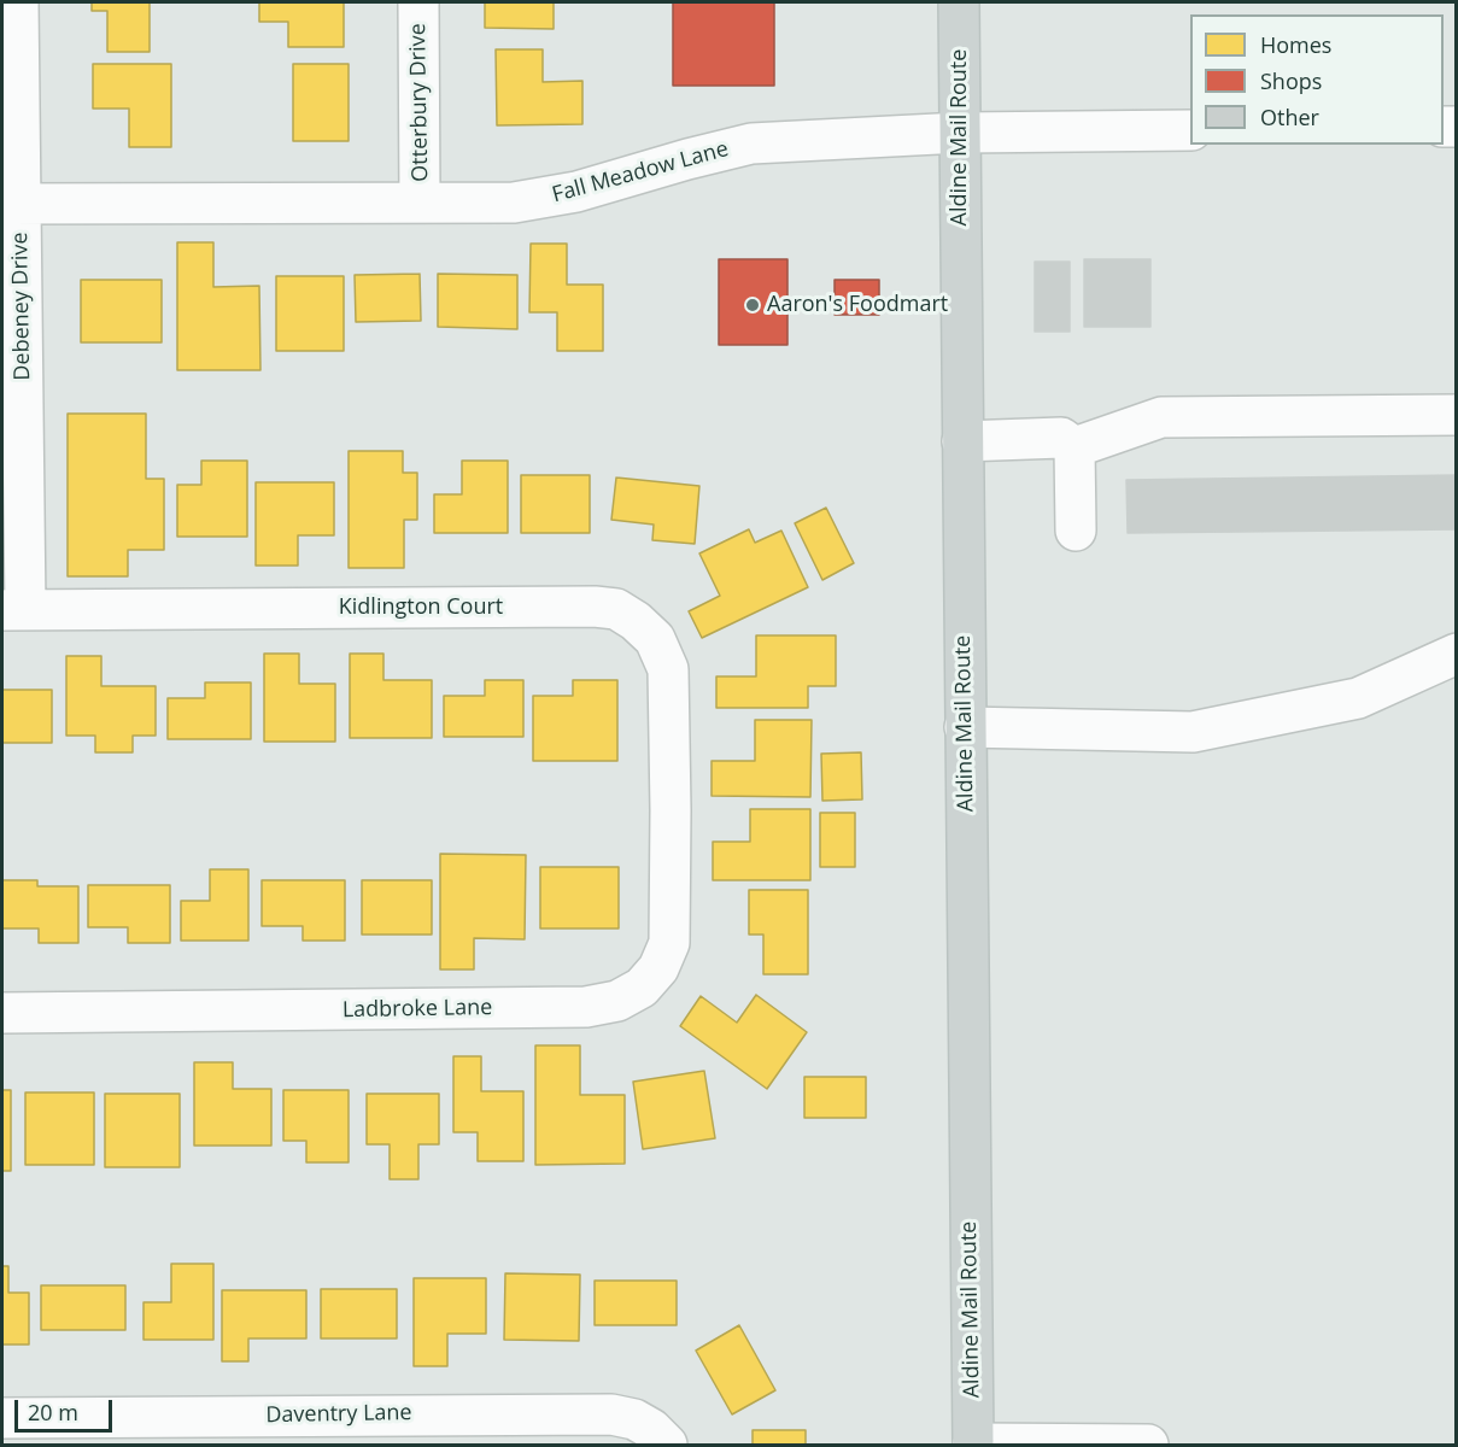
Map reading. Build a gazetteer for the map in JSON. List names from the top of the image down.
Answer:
{
  "streets": {
    "main road": ["Aldine Mail Route"],
    "street": [
      "Otterbury Drive",
      "Fall Meadow Lane",
      "Debeney Drive",
      "Kidlington Court",
      "Ladbroke Lane",
      "Daventry Lane"
    ]
  },
  "crossings": [
    ["Otterbury Drive", "Fall Meadow Lane"],
    ["Aldine Mail Route", "Fall Meadow Lane"],
    ["Fall Meadow Lane", "Debeney Drive"],
    ["Debeney Drive", "Kidlington Court"],
    ["Kidlington Court", "Ladbroke Lane"]
  ],
  "places": ["Aaron's Foodmart"],
  "legend": ["Homes", "Shops", "Other"],
  "scale_bar": "20 m"
}
